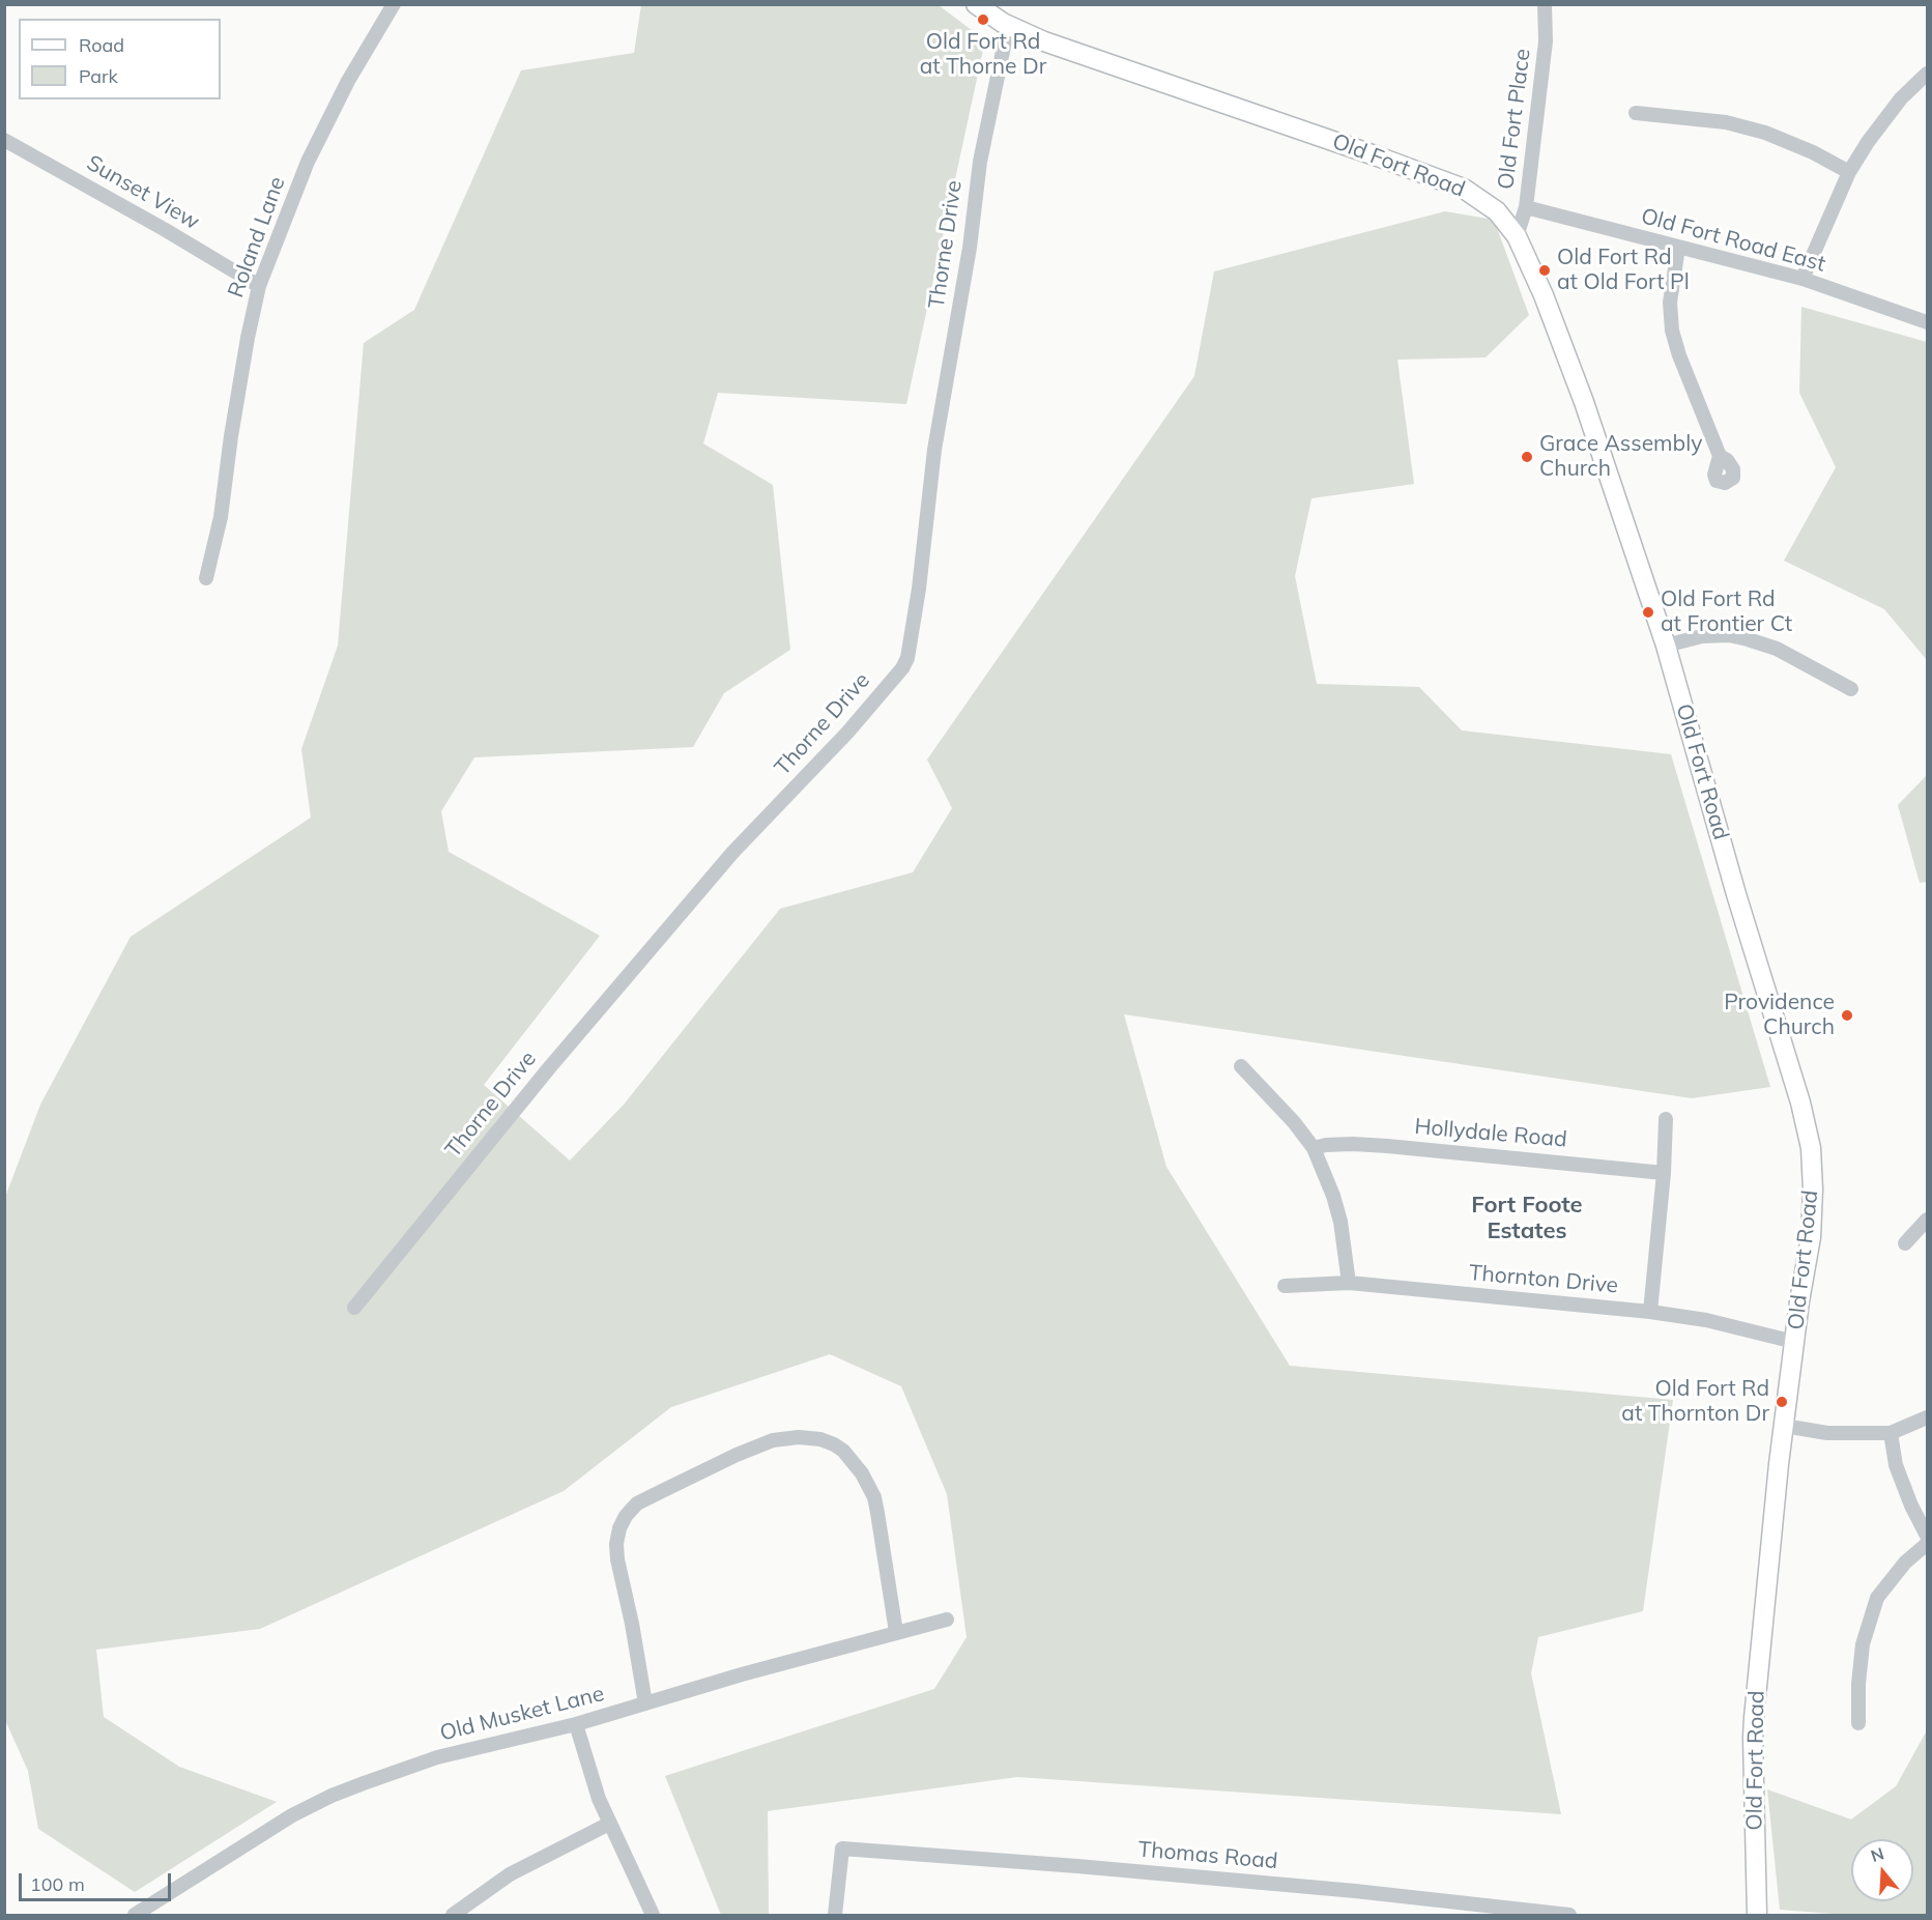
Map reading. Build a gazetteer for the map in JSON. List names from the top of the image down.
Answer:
{
  "streets": {
    "main road": ["Old Fort Road"],
    "street": [
      "Old Fort Place",
      "Sunset View",
      "Roland Lane",
      "Old Fort Road East",
      "Thorne Drive",
      "Hollydale Road",
      "Thornton Drive",
      "Old Musket Lane",
      "Thomas Road"
    ]
  },
  "crossings": [
    ["Old Fort Place", "Old Fort Road"],
    ["Old Fort Place", "Old Fort Road East"],
    ["Old Fort Road", "Thorne Drive"],
    ["Old Fort Road", "Thornton Drive"],
    ["Sunset View", "Roland Lane"]
  ],
  "districts": ["Fort Foote Estates"],
  "places": [
    "Old Fort Rd at Thorne Dr",
    "Old Fort Rd at Old Fort Pl",
    "Grace Assembly Church",
    "Old Fort Rd at Frontier Ct",
    "Providence Church",
    "Old Fort Rd at Thornton Dr"
  ],
  "legend": ["Road", "Park"],
  "scale_bar": "100 m",
  "north": "top"
}
